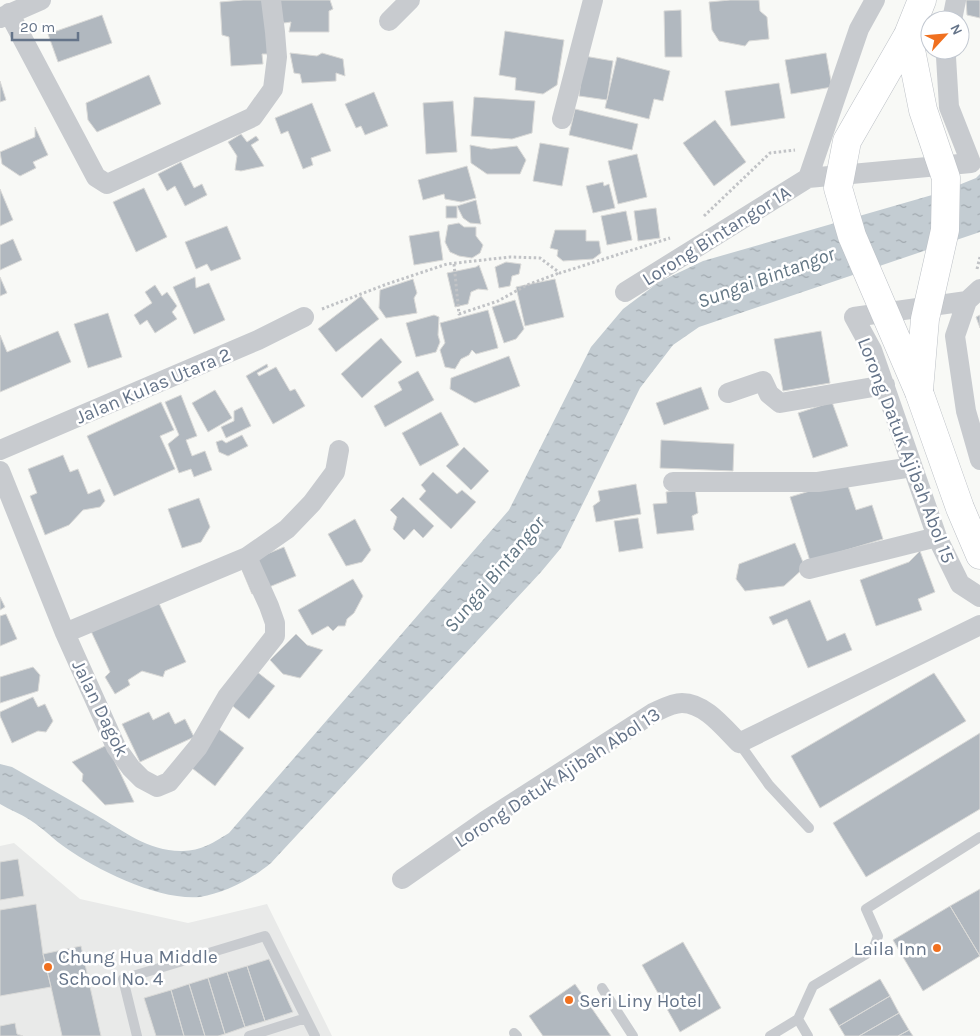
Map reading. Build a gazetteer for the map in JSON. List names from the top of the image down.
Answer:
{
  "streets": {
    "street": [
      "Lorong Bintangor 1A",
      "Jalan Kulas Utara 2",
      "Lorong Datuk Ajibah Abol 15",
      "Jalan Dagok",
      "Lorong Datuk Ajibah Abol 13"
    ]
  },
  "water": ["Sungai Bintangor"],
  "places": ["Laila Inn", "Chung Hua Middle School No. 4", "Seri Liny Hotel"],
  "scale_bar": "20 m",
  "north": "top right"
}
